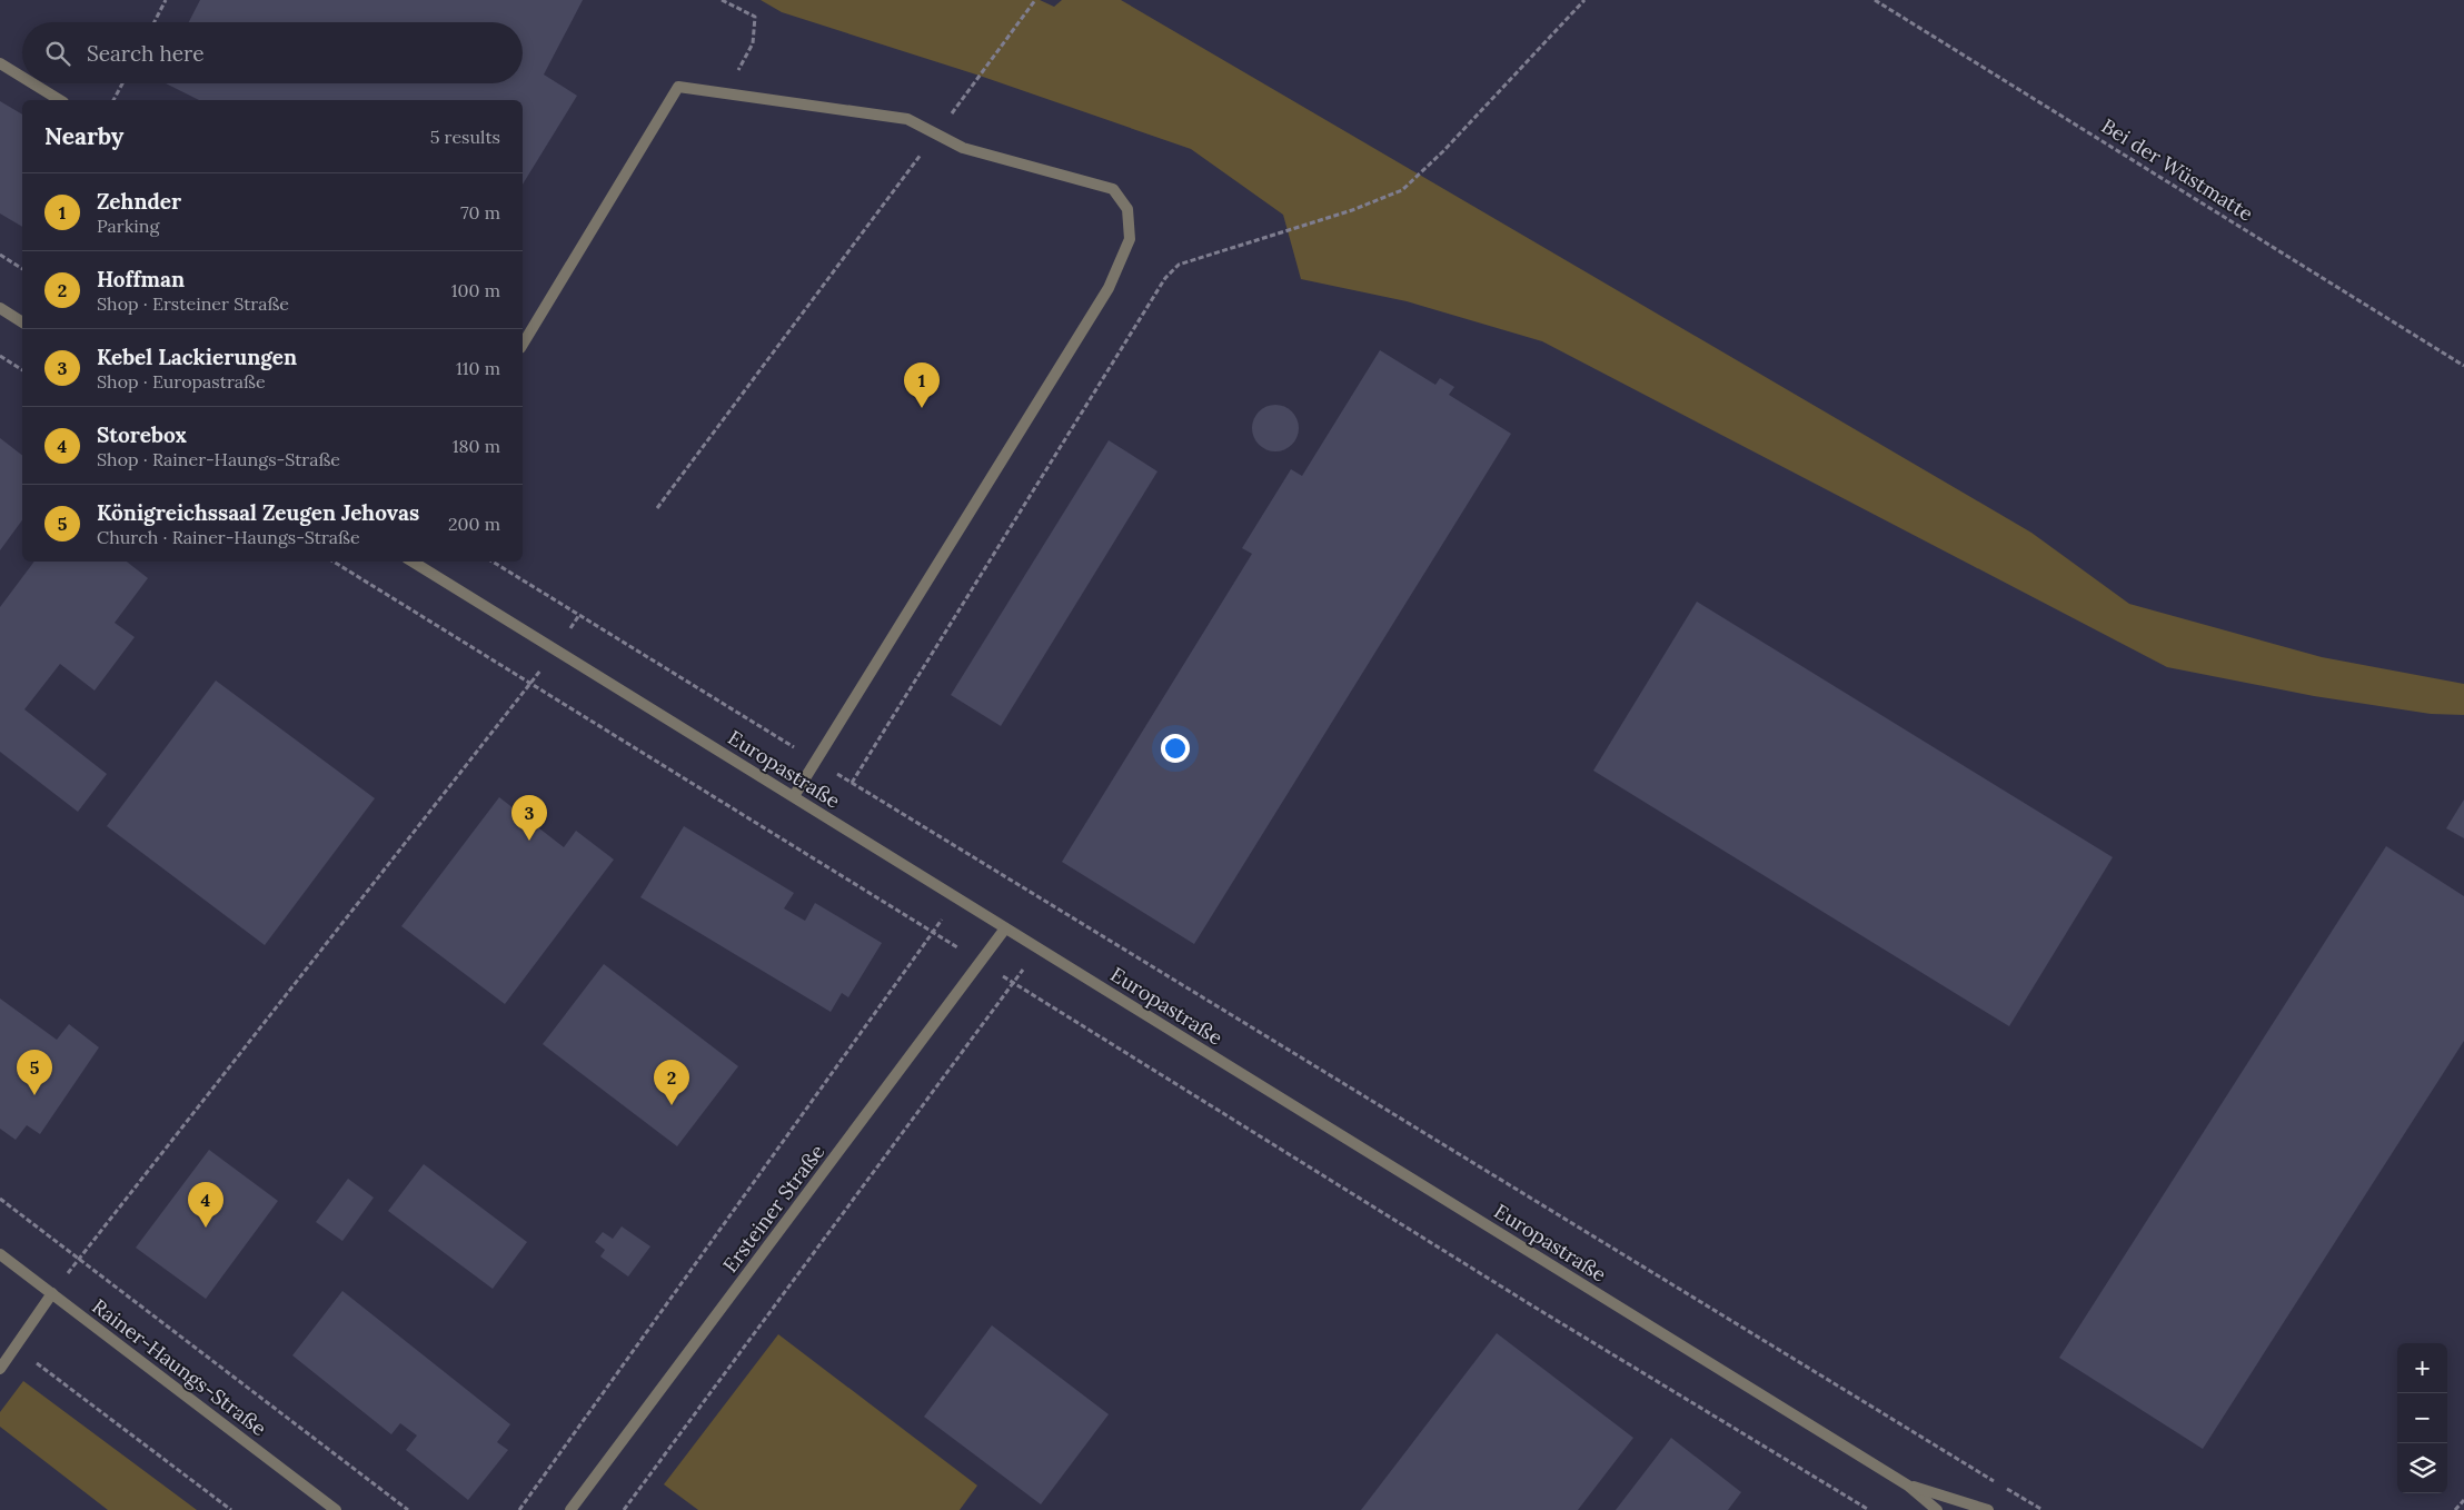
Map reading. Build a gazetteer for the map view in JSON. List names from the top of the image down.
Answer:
{
  "streets": {
    "street": ["Europastraße", "Ersteiner Straße", "Rainer-Haungs-Straße"],
    "path": ["Bei der Wüstmatte"]
  },
  "crossings": [
    ["Europastraße", "Ersteiner Straße"]
  ],
  "page": {
    "search": "Search here",
    "heading": ["Nearby", "5 results"],
    "list": [
      {
        "mark": "1",
        "name": "Zehnder",
        "note": "Parking",
        "value": "70 m"
      },
      {
        "mark": "2",
        "name": "Hoffman",
        "note": "Shop · Ersteiner Straße",
        "value": "100 m"
      },
      {
        "mark": "3",
        "name": "Kebel Lackierungen",
        "note": "Shop · Europastraße",
        "value": "110 m"
      },
      {
        "mark": "4",
        "name": "Storebox",
        "note": "Shop · Rainer-Haungs-Straße",
        "value": "180 m"
      },
      {
        "mark": "5",
        "name": "Königreichssaal Zeugen Jehovas",
        "note": "Church · Rainer-Haungs-Straße",
        "value": "200 m"
      }
    ],
    "pins": [
      "1",
      "3",
      "5",
      "2",
      "4"
    ],
    "map_buttons": ["+", "−"]
  }
}
